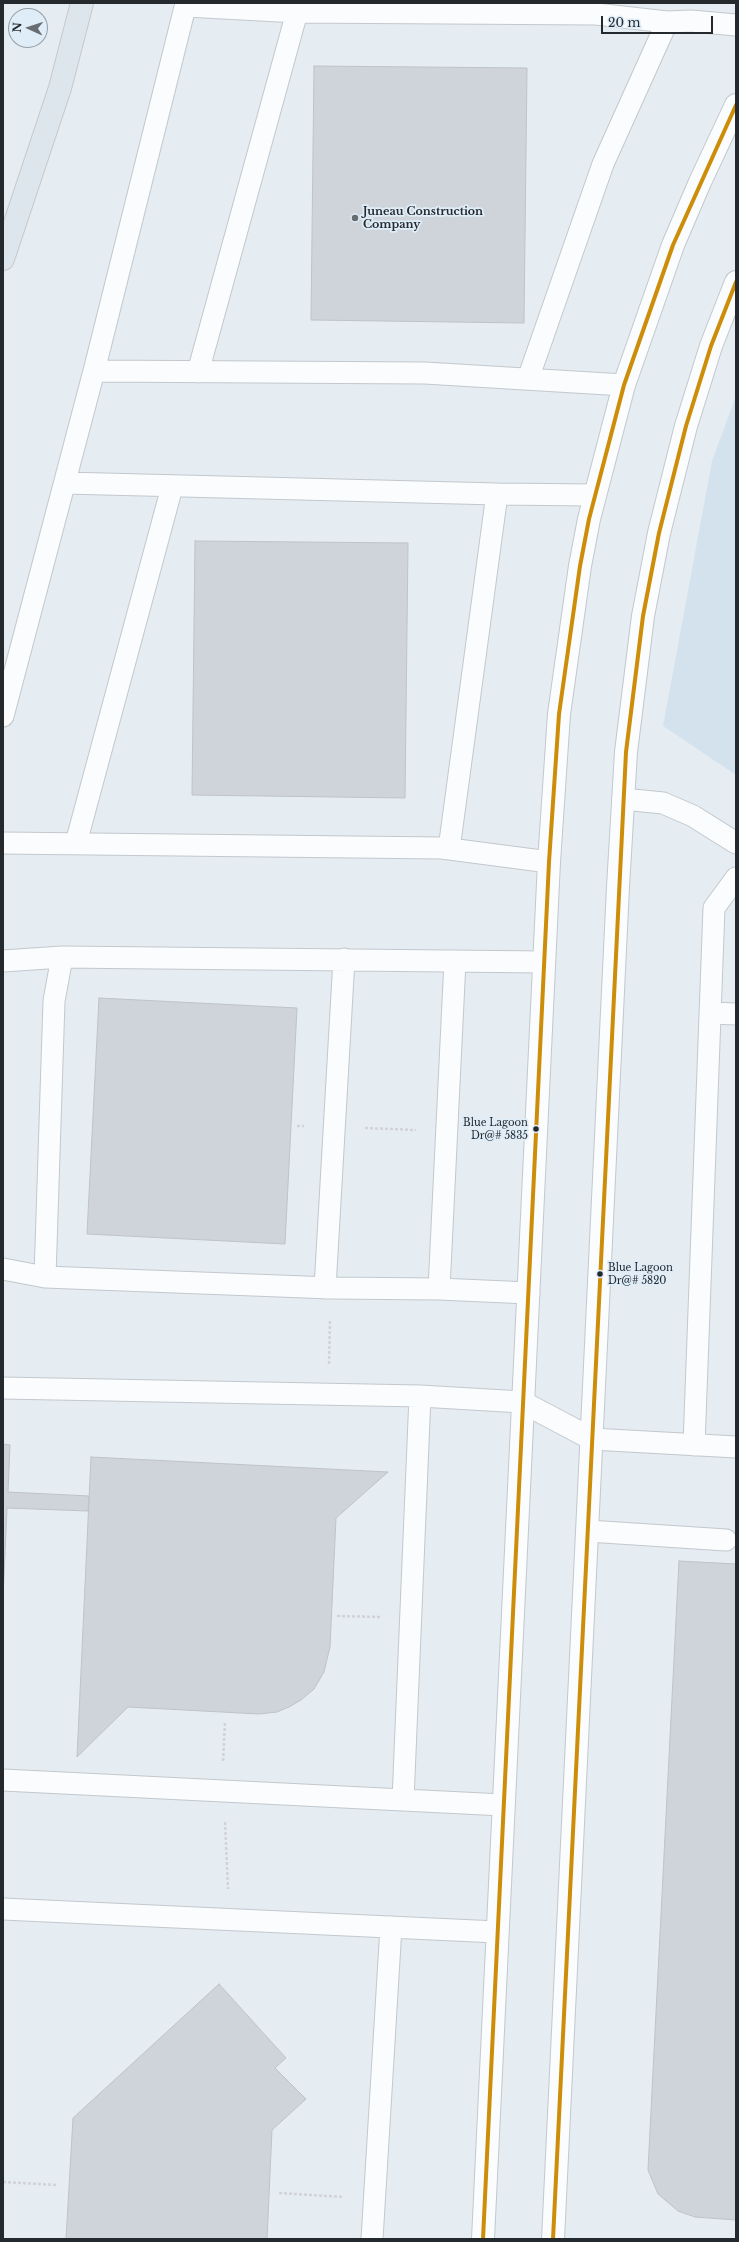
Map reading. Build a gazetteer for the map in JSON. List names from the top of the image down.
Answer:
{
  "places": ["Juneau Construction Company", "Blue Lagoon Dr@# 5835", "Blue Lagoon Dr@# 5820"],
  "scale_bar": "20 m",
  "north": "left"
}
